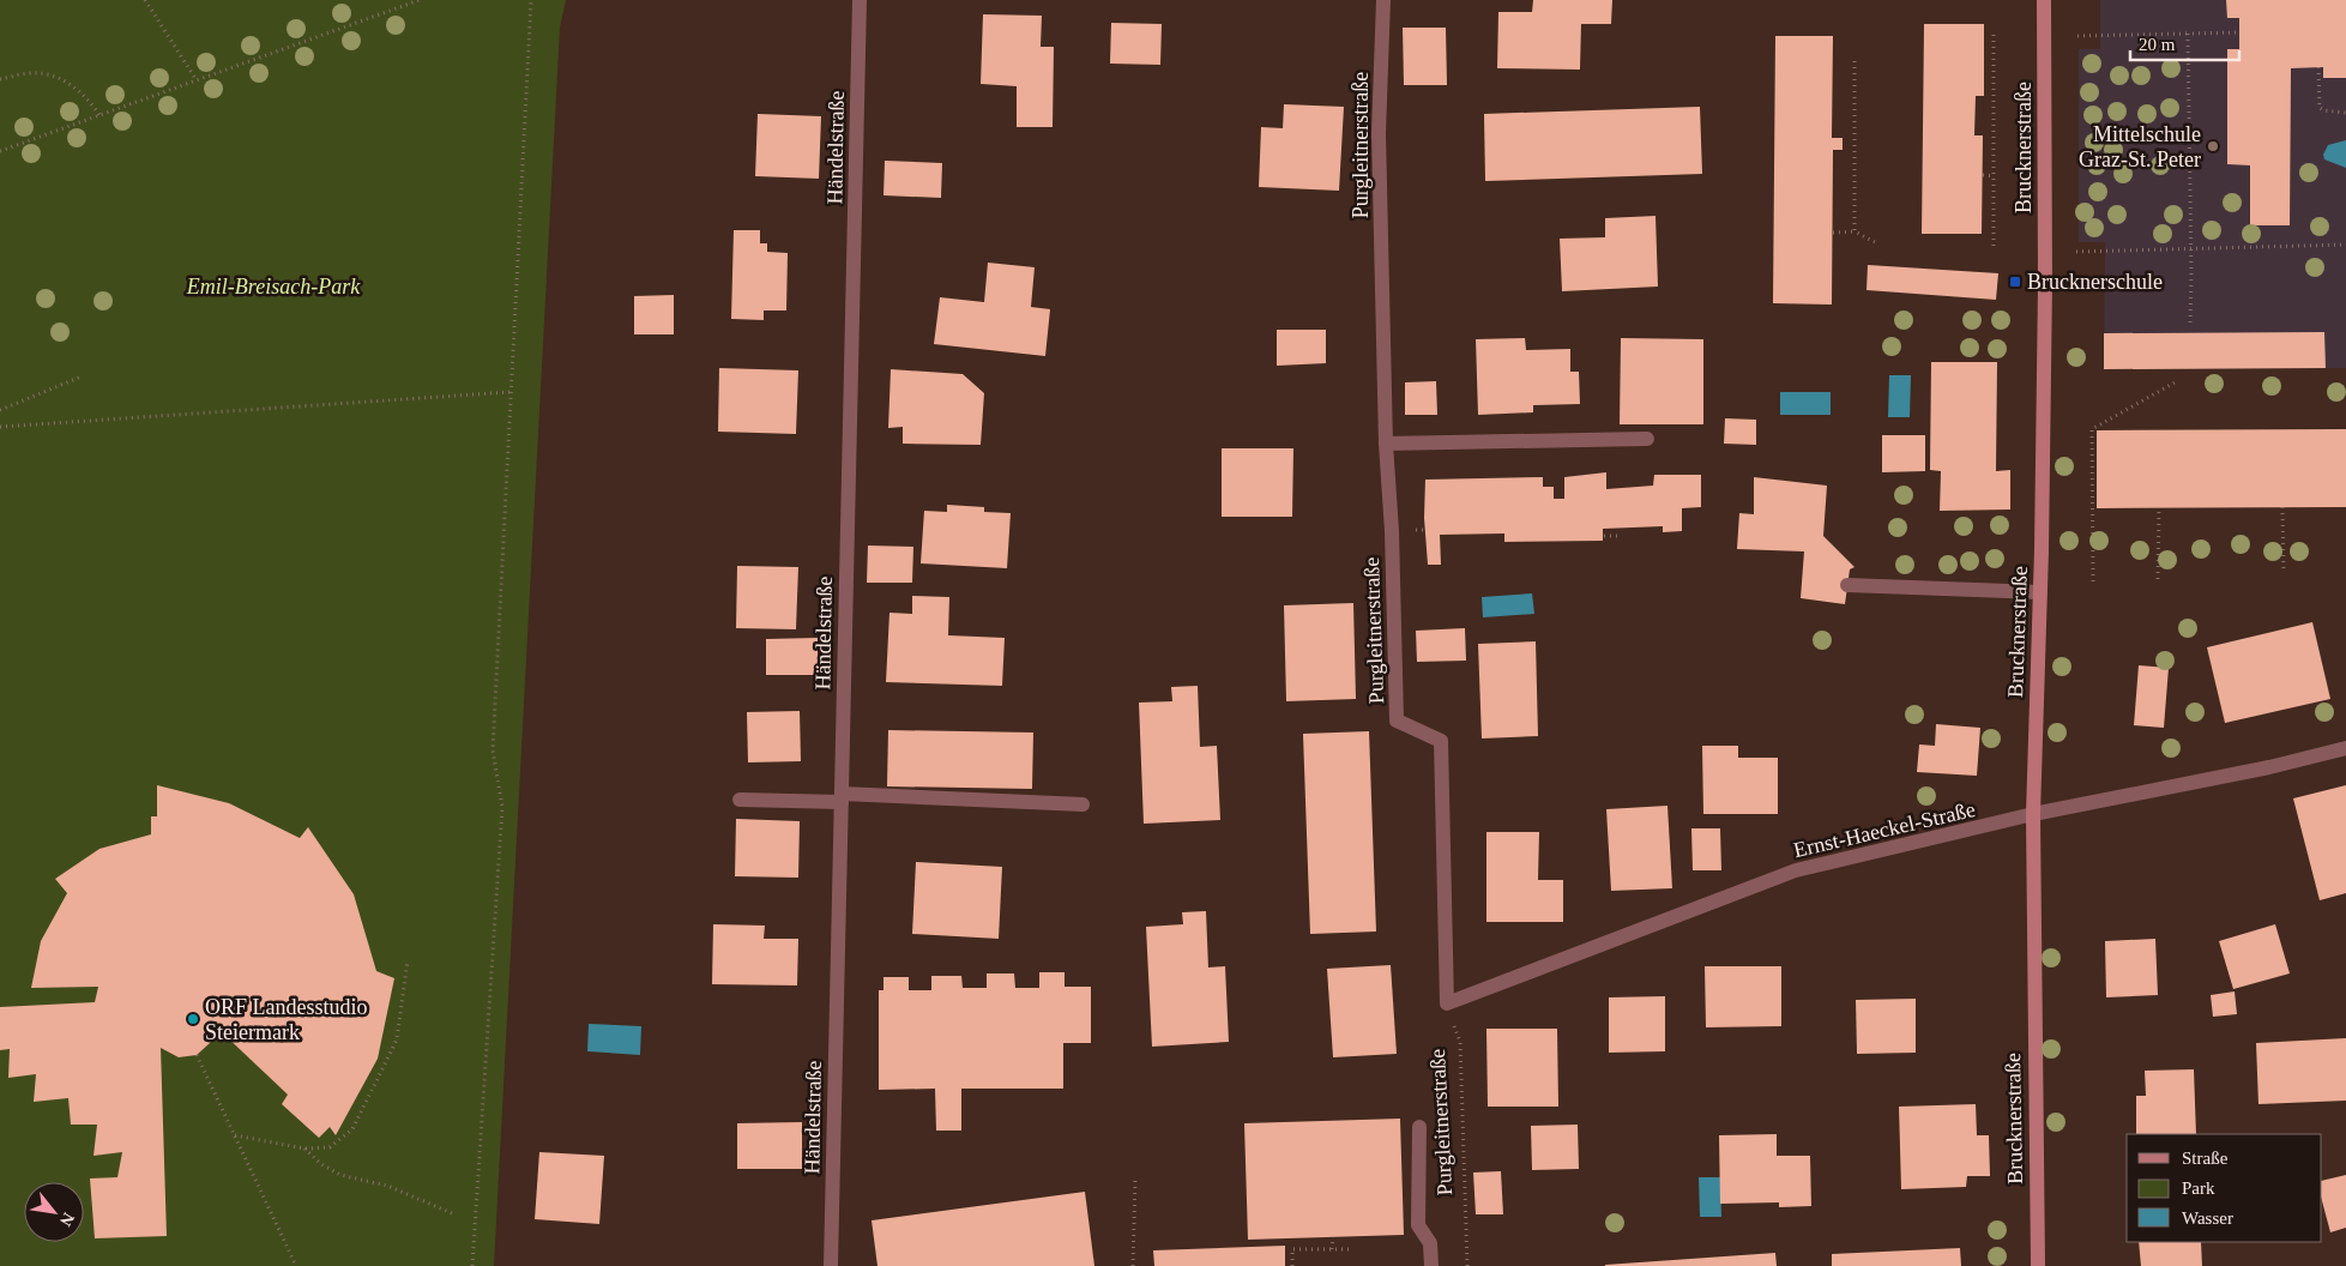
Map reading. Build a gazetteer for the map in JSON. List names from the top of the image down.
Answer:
{
  "streets": {
    "main road": ["Brucknerstraße"],
    "street": ["Purgleitnerstraße", "Händelstraße", "Ernst-Haeckel-Straße"]
  },
  "crossings": [
    ["Purgleitnerstraße", "Ernst-Haeckel-Straße"],
    ["Brucknerstraße", "Ernst-Haeckel-Straße"]
  ],
  "parks": ["Emil-Breisach-Park"],
  "places": {
    "other": ["Mittelschule Graz-St. Peter", "ORF Landesstudio Steiermark"],
    "transit": ["Brucknerschule"]
  },
  "legend": ["Straße", "Park", "Wasser"],
  "scale_bar": "20 m",
  "north": "bottom right"
}
